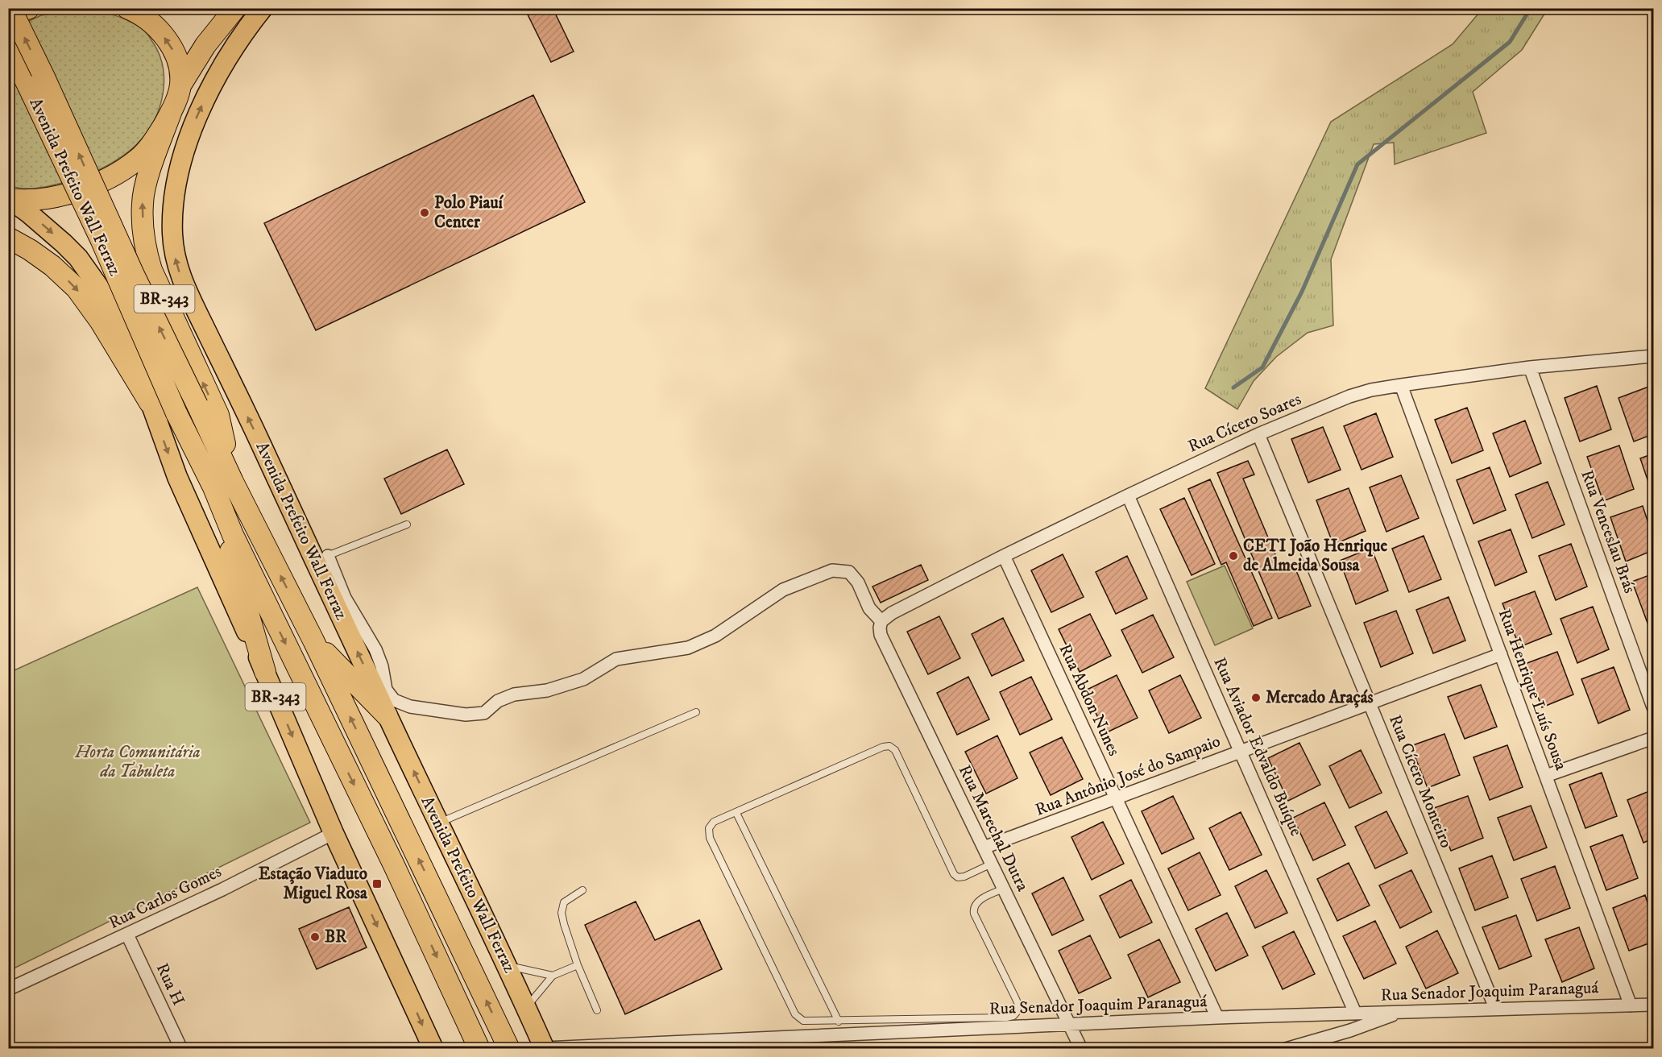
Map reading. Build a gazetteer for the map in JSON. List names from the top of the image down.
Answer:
{
  "streets": {
    "highway": ["Avenida Prefeito Wall Ferraz", "BR-343"],
    "street": [
      "Rua Cícero Soares",
      "Rua Venceslau Brás",
      "Rua Henrique Luís Sousa",
      "Rua Abdon Nunes",
      "Rua Aviador Edvaldo Buíque",
      "Rua Antônio José do Sampaio",
      "Rua Cícero Monteiro",
      "Rua Marechal Dutra",
      "Rua Carlos Gomes",
      "Rua H",
      "Rua Senador Joaquim Paranaguá"
    ]
  },
  "crossings": [
    ["Avenida Prefeito Wall Ferraz", "BR-343"],
    ["Avenida Prefeito Wall Ferraz", "Rua Carlos Gomes"],
    ["Avenida Prefeito Wall Ferraz", "Rua Senador Joaquim Paranaguá"],
    ["Rua Cícero Soares", "Rua Venceslau Brás"],
    ["Rua Cícero Soares", "Rua Henrique Luís Sousa"],
    ["Rua Cícero Soares", "Rua Abdon Nunes"],
    ["Rua Cícero Soares", "Rua Aviador Edvaldo Buíque"],
    ["Rua Cícero Soares", "Rua Cícero Monteiro"],
    ["Rua Cícero Soares", "Rua Marechal Dutra"],
    ["Rua Henrique Luís Sousa", "Rua Antônio José do Sampaio"],
    ["Rua Henrique Luís Sousa", "Rua Senador Joaquim Paranaguá"],
    ["Rua Abdon Nunes", "Rua Antônio José do Sampaio"],
    ["Rua Abdon Nunes", "Rua Senador Joaquim Paranaguá"],
    ["Rua Aviador Edvaldo Buíque", "Rua Antônio José do Sampaio"],
    ["Rua Aviador Edvaldo Buíque", "Rua Senador Joaquim Paranaguá"],
    ["Rua Antônio José do Sampaio", "Rua Cícero Monteiro"],
    ["Rua Antônio José do Sampaio", "Rua Marechal Dutra"],
    ["Rua Cícero Monteiro", "Rua Senador Joaquim Paranaguá"],
    ["Rua Marechal Dutra", "Rua Senador Joaquim Paranaguá"],
    ["Rua Carlos Gomes", "Rua H"]
  ],
  "parks": ["Horta Comunitária da Tabuleta"],
  "places": {
    "other": [
      "Polo Piauí Center",
      "CETI João Henrique de Almeida Sousa",
      "Mercado Araçás",
      "BR"
    ],
    "transit": ["Estação Viaduto Miguel Rosa"]
  }
}
